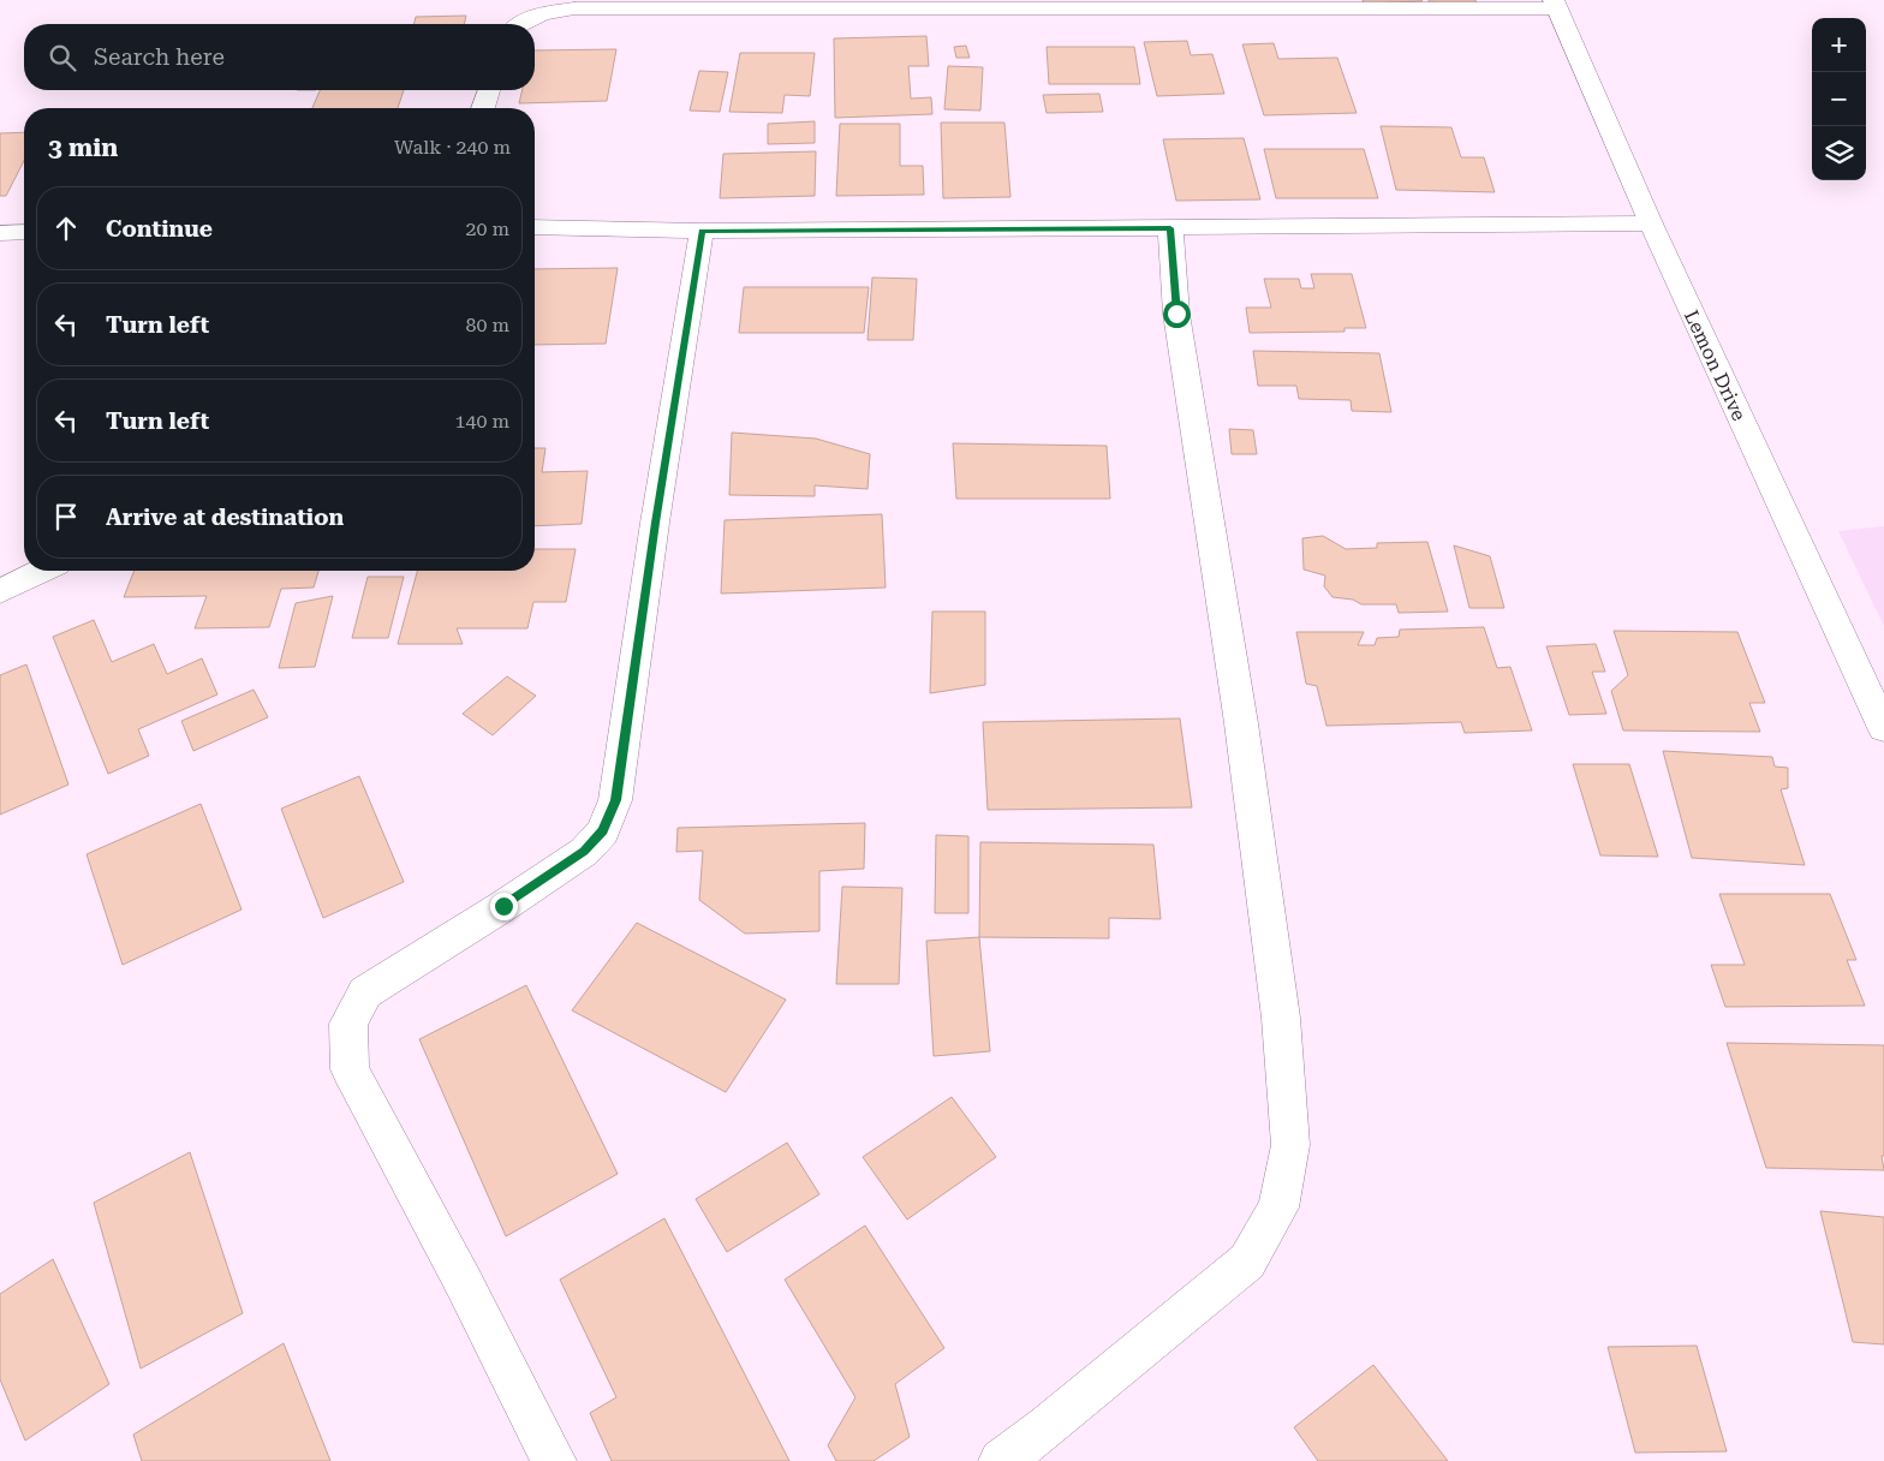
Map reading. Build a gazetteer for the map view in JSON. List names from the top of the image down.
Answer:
{
  "streets": {
    "street": ["Lemon Drive"]
  },
  "page": {
    "map_buttons": ["+", "−"],
    "search": "Search here",
    "heading": ["3 min", "Walk · 240 m"],
    "list": [
      ["Continue", "20 m"],
      ["Turn left", "80 m"],
      ["Turn left", "140 m"],
      "Arrive at destination"
    ]
  }
}
